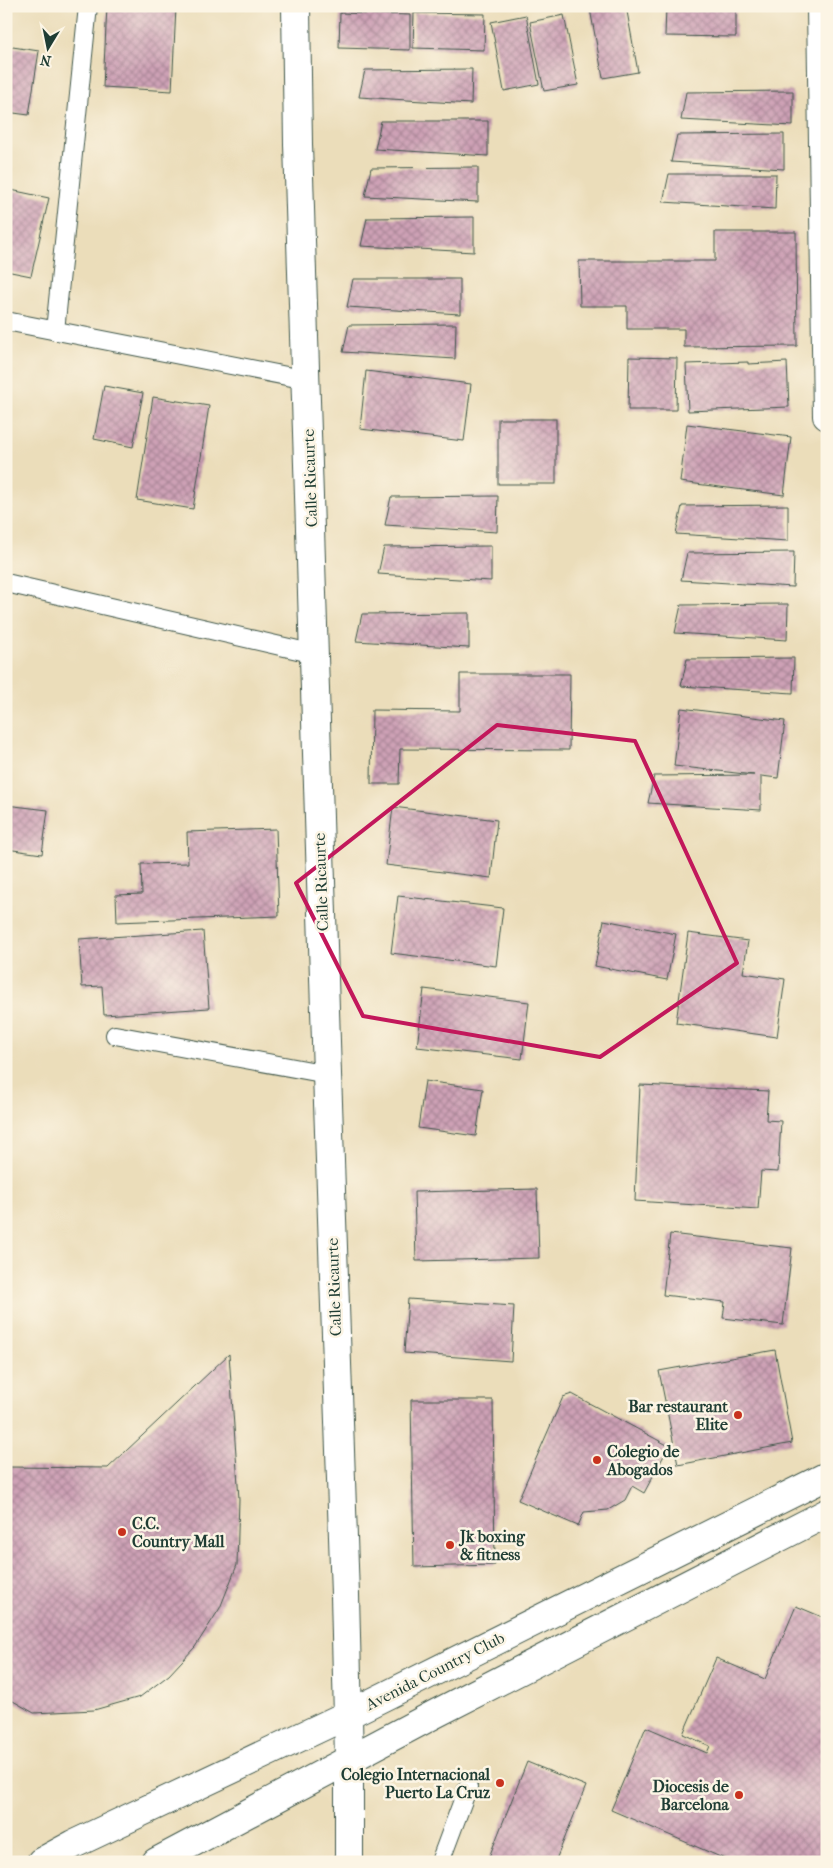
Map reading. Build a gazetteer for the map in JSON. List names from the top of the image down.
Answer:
{
  "streets": {
    "street": ["Calle Ricaurte", "Avenida Country Club"]
  },
  "crossings": [
    ["Calle Ricaurte", "Avenida Country Club"]
  ],
  "places": [
    "Bar restaurant Elite",
    "Colegio de Abogados",
    "C.C. Country Mall",
    "Jk boxing & fitness",
    "Colegio Internacional Puerto La Cruz",
    "Diocesis de Barcelona"
  ],
  "north": "bottom"
}
